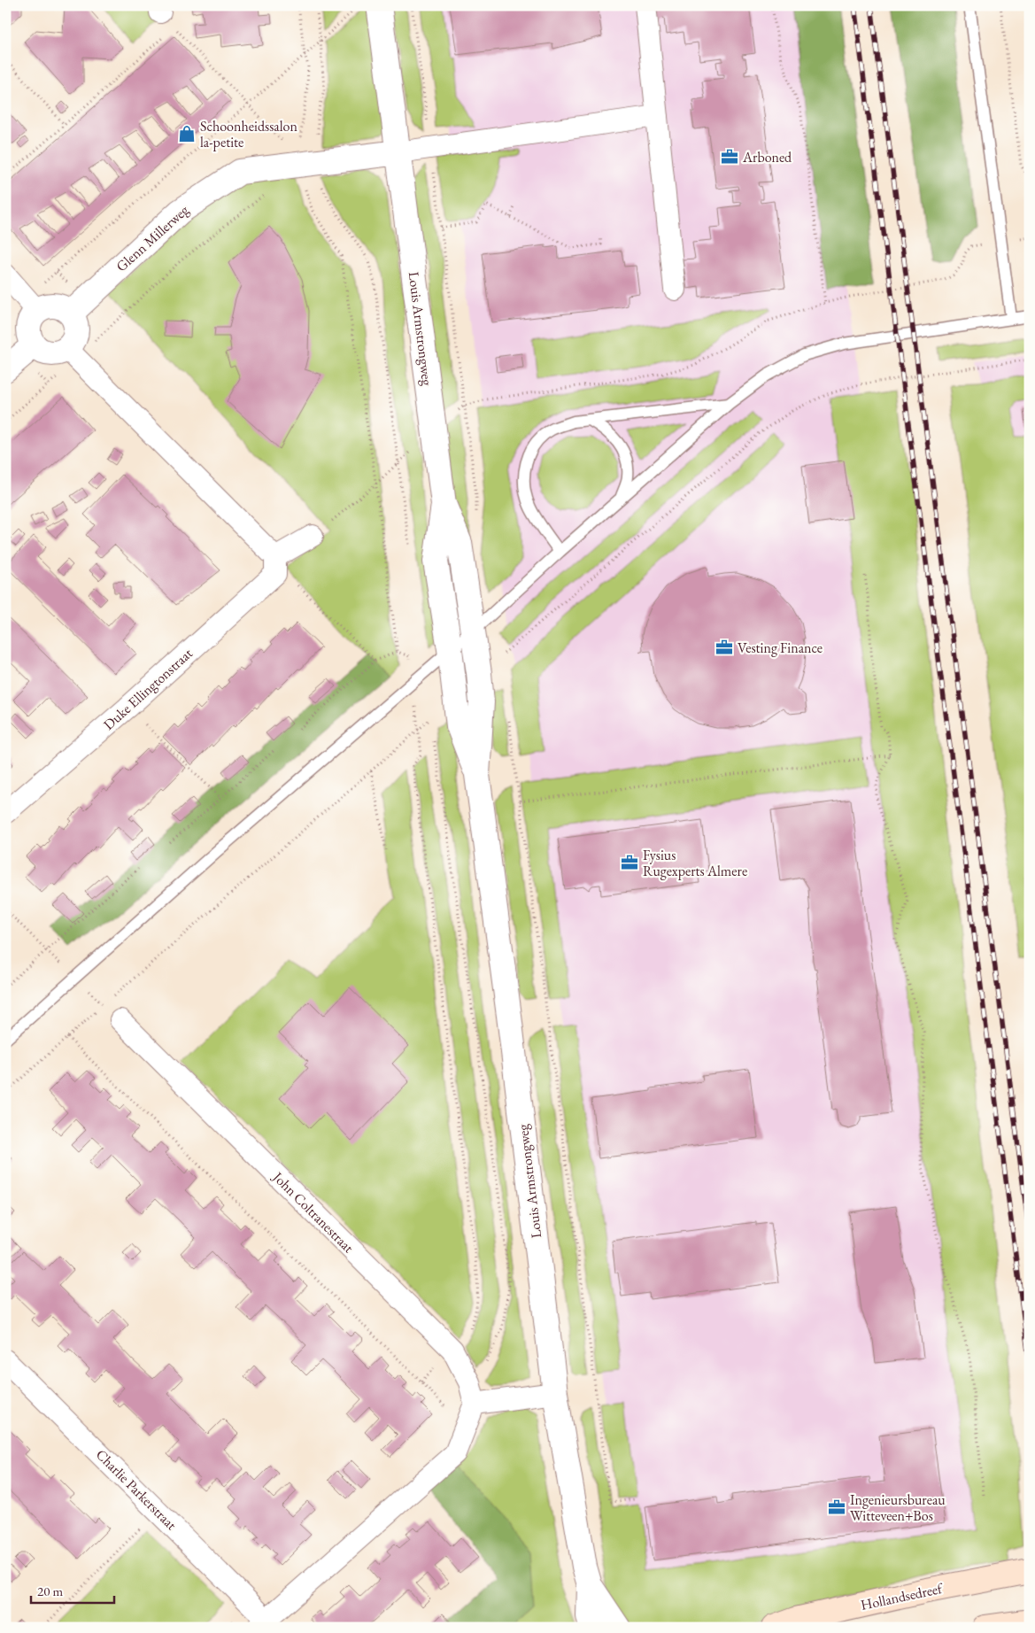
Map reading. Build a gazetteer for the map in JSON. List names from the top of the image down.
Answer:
{
  "streets": {
    "main road": ["Hollandsedreef"],
    "street": [
      "Glenn Millerweg",
      "Louis Armstrongweg",
      "Duke Ellingtonstraat",
      "John Coltranestraat",
      "Charlie Parkerstraat"
    ]
  },
  "crossings": [
    ["Glenn Millerweg", "Louis Armstrongweg"],
    ["John Coltranestraat", "Charlie Parkerstraat"]
  ],
  "places": {
    "shop": ["Schoonheidssalon la-petite"],
    "office": [
      "Arboned",
      "Vesting Finance",
      "Fysius Rugexperts Almere",
      "Ingenieursbureau Witteveen+Bos"
    ]
  },
  "scale_bar": "20 m"
}
